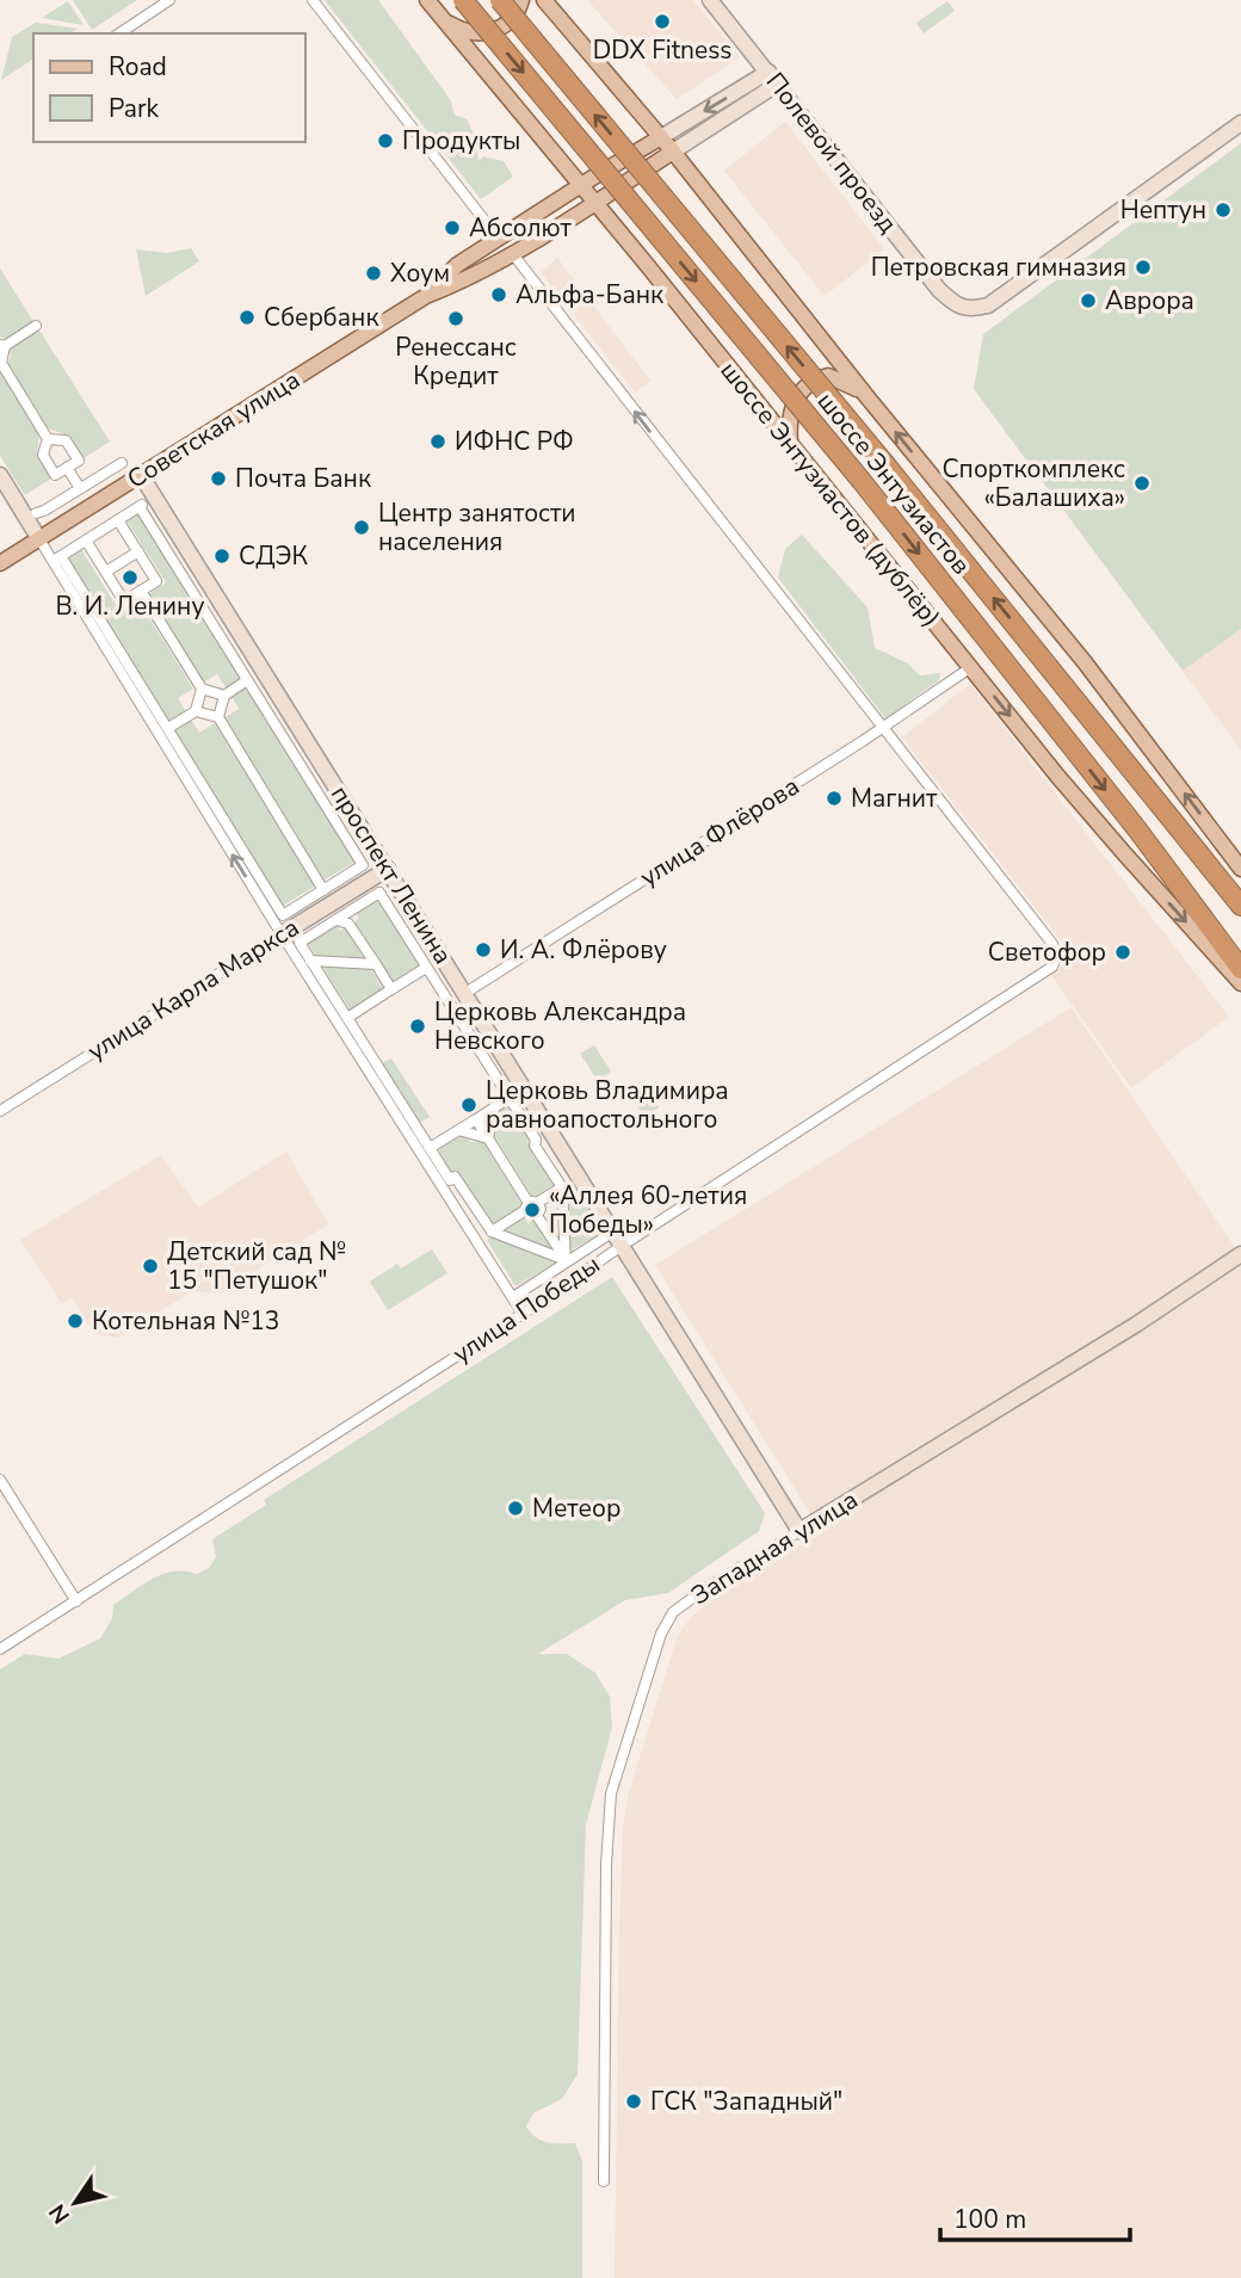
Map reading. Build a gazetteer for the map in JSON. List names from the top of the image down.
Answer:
{
  "streets": {
    "highway": ["шоссе Энтузиастов"],
    "main road": ["Советская улица", "шоссе Энтузиастов (дублёр)"],
    "street": [
      "Полевой проезд",
      "улица Флёрова",
      "проспект Ленина",
      "улица Карла Маркса",
      "улица Победы",
      "Западная улица"
    ]
  },
  "crossings": [
    ["Полевой проезд", "Советская улица"],
    ["Советская улица", "шоссе Энтузиастов (дублёр)"],
    ["Советская улица", "проспект Ленина"],
    ["шоссе Энтузиастов (дублёр)", "улица Флёрова"],
    ["улица Флёрова", "проспект Ленина"],
    ["улица Флёрова", "улица Победы"],
    ["проспект Ленина", "улица Карла Маркса"],
    ["проспект Ленина", "улица Победы"],
    ["проспект Ленина", "Западная улица"]
  ],
  "places": [
    "DDX Fitness",
    "Продукты",
    "Нептун",
    "Абсолют",
    "Петровская гимназия",
    "Хоум",
    "Альфа-Банк",
    "Аврора",
    "Сбербанк",
    "Ренессанс Кредит",
    "ИФНС РФ",
    "Почта Банк",
    "Спорткомплекс «Балашиха»",
    "Центр занятости населения",
    "СДЭК",
    "В. И. Ленину",
    "Магнит",
    "И. А. Флёрову",
    "Светофор",
    "Церковь Александра Невского",
    "Церковь Владимира равноапостольного",
    "«Аллея 60-летия Победы»",
    "Детский сад № 15 \"Петушок\"",
    "Котельная №13",
    "Метеор",
    "ГСК \"Западный\""
  ],
  "legend": ["Road", "Park"],
  "scale_bar": "100 m",
  "north": "bottom left"
}
